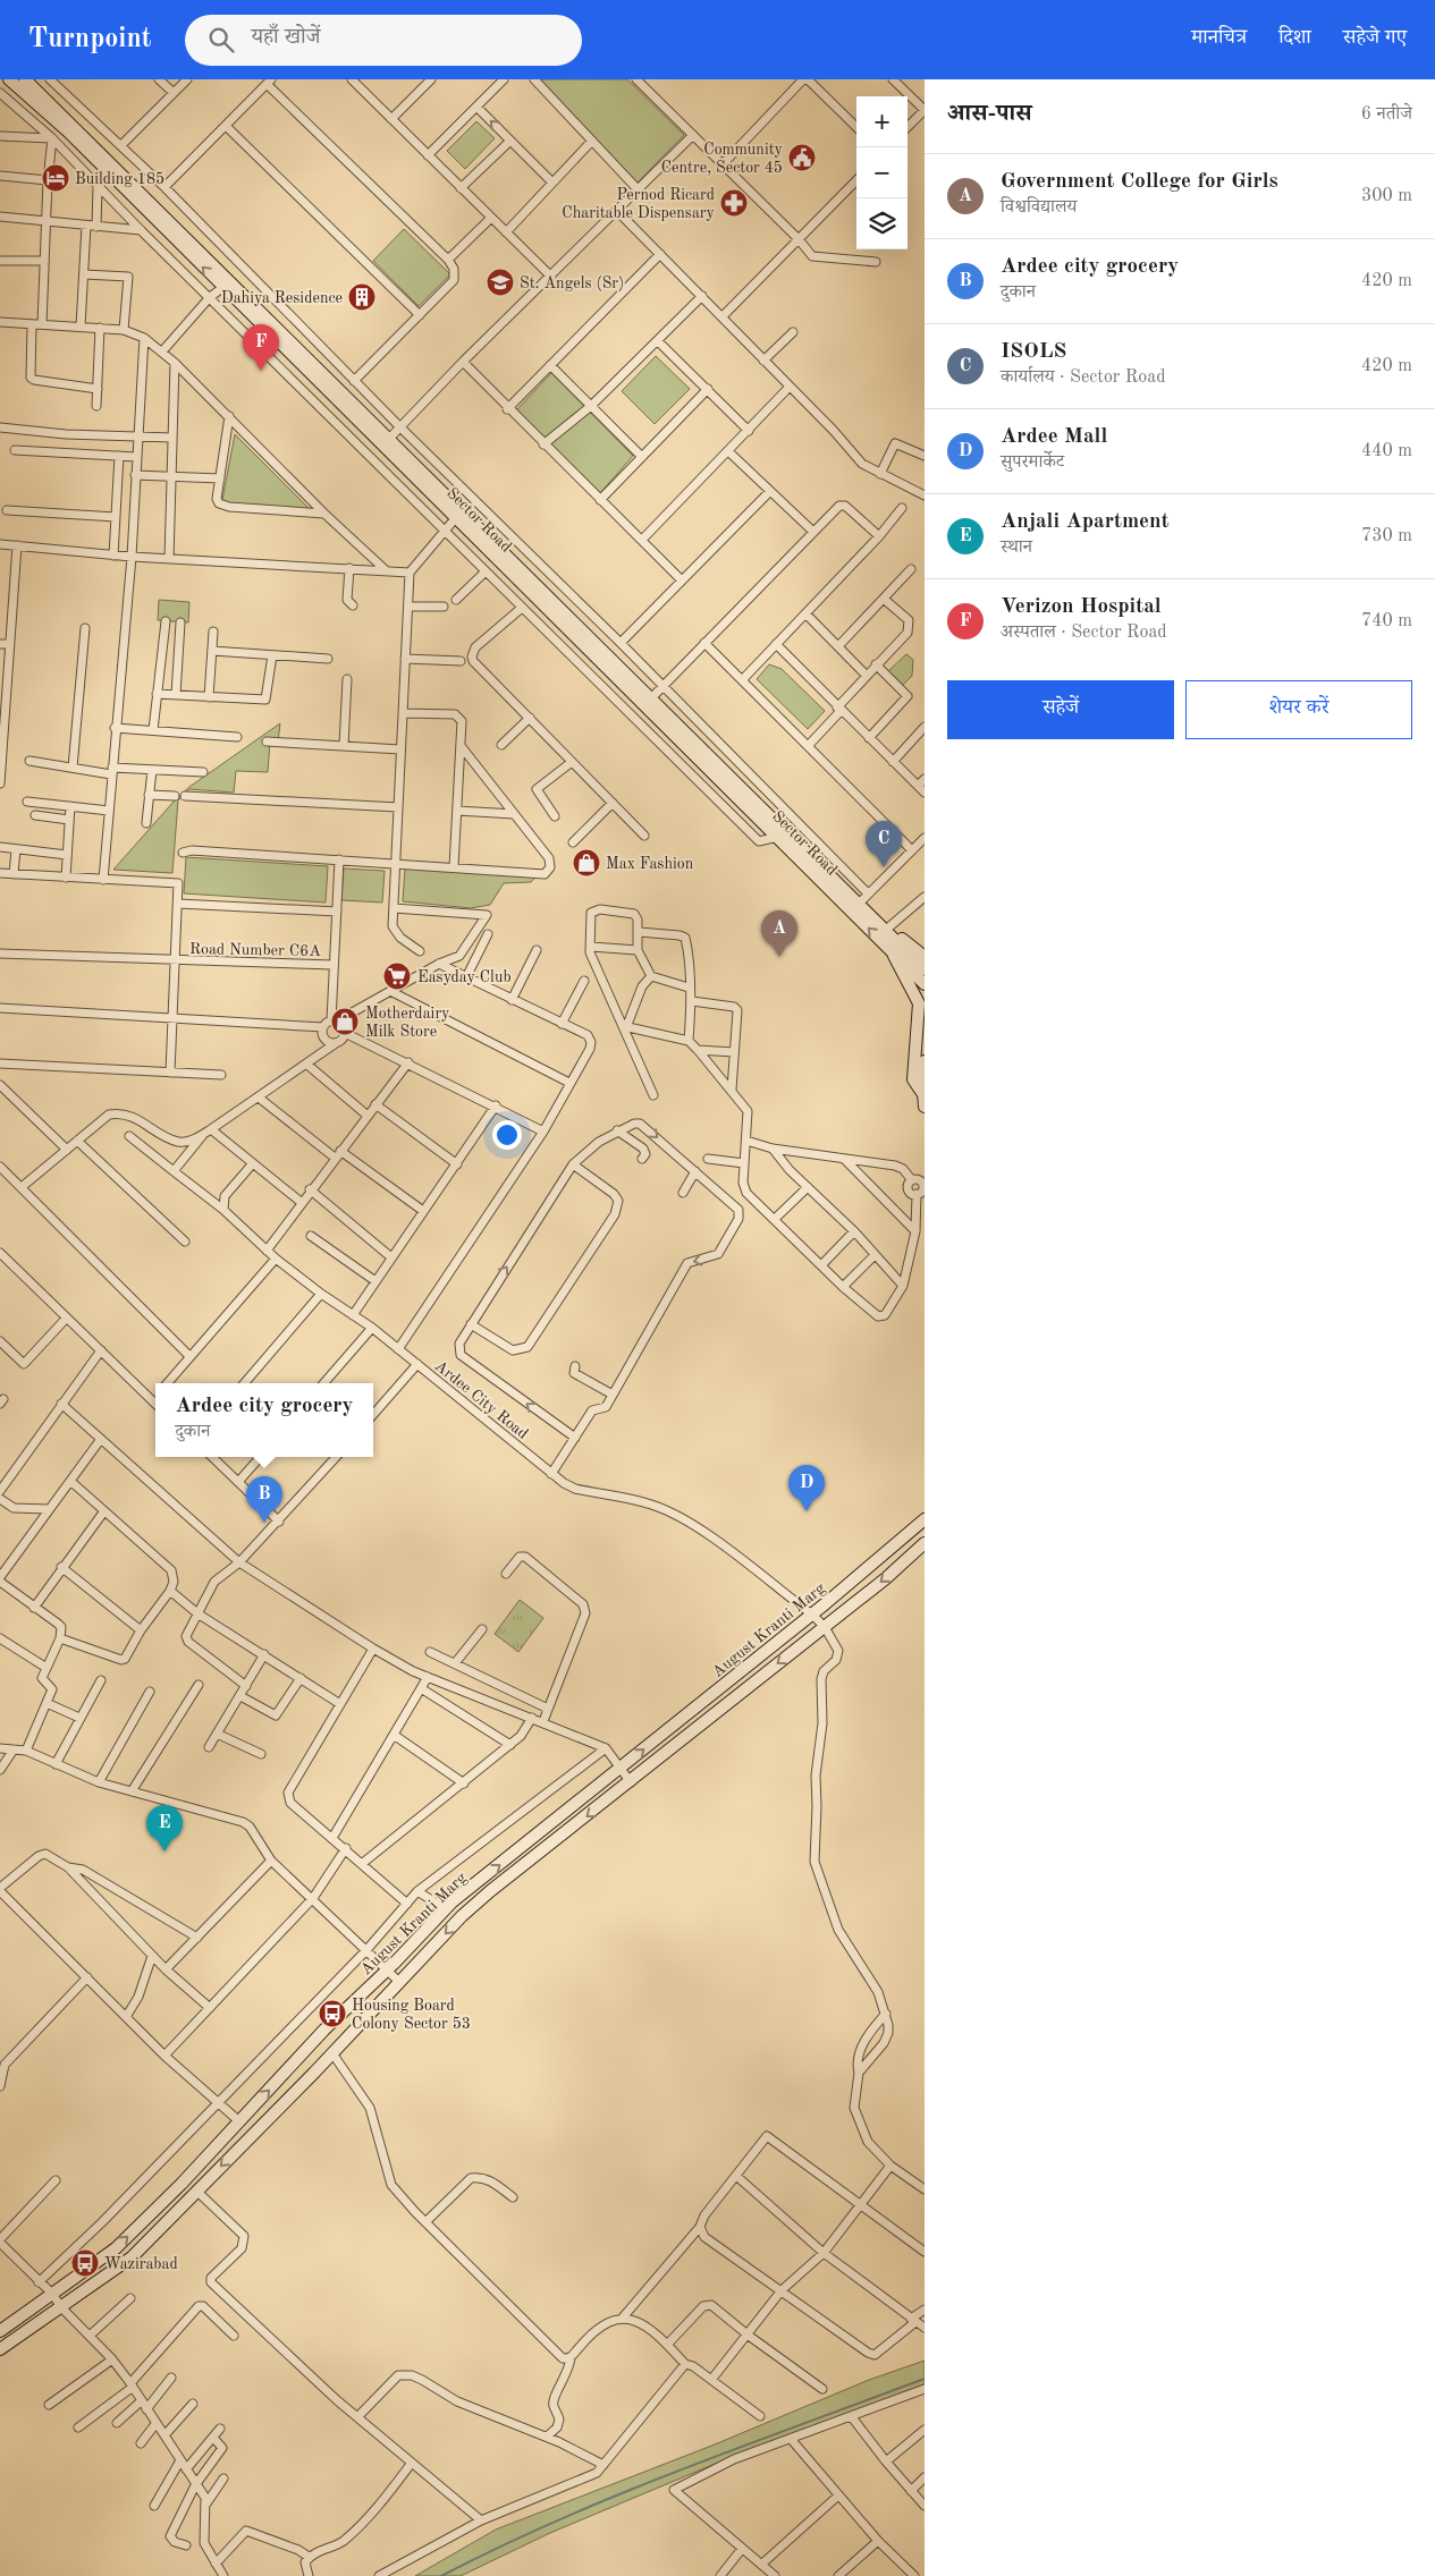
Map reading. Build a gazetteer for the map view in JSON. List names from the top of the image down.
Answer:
{
  "streets": {
    "main road": ["Sector Road", "August Kranti Marg"],
    "street": ["Road Number C6A", "Ardee City Road"]
  },
  "crossings": [
    ["Ardee City Road", "August Kranti Marg"]
  ],
  "places": {
    "public building": ["Community Centre, Sector 45"],
    "hotel": ["Building 185"],
    "pharmacy": ["Pernod Ricard Charitable Dispensary"],
    "school or university": ["St. Angels (Sr)"],
    "building": ["Dahiya Residence"],
    "shop": ["Max Fashion", "Motherdairy Milk Store"],
    "supermarket": ["Easyday Club"],
    "bus stop": ["Housing Board Colony Sector 53", "Wazirabad"]
  },
  "page": {
    "header": "Turnpoint",
    "search": "यहाँ खोजें",
    "nav": ["मानचित्र", "दिशा", "सहेजे गए"],
    "heading": ["आस-पास", "6 नतीजे"],
    "map_buttons": ["+", "−"],
    "list": [
      {
        "mark": "A",
        "name": "Government College for Girls",
        "note": "विश्वविद्यालय",
        "value": "300 m"
      },
      {
        "mark": "B",
        "name": "Ardee city grocery",
        "note": "दुकान",
        "value": "420 m"
      },
      {
        "mark": "C",
        "name": "ISOLS",
        "note": "कार्यालय · Sector Road",
        "value": "420 m"
      },
      {
        "mark": "D",
        "name": "Ardee Mall",
        "note": "सुपरमार्केट",
        "value": "440 m"
      },
      {
        "mark": "E",
        "name": "Anjali Apartment",
        "note": "स्थान",
        "value": "730 m"
      },
      {
        "mark": "F",
        "name": "Verizon Hospital",
        "note": "अस्पताल · Sector Road",
        "value": "740 m"
      }
    ],
    "pins": [
      "F",
      "C",
      "A",
      "D",
      "B",
      "E"
    ],
    "buttons": ["सहेजें", "शेयर करें"],
    "popup": ["Ardee city grocery", "दुकान"]
  }
}
